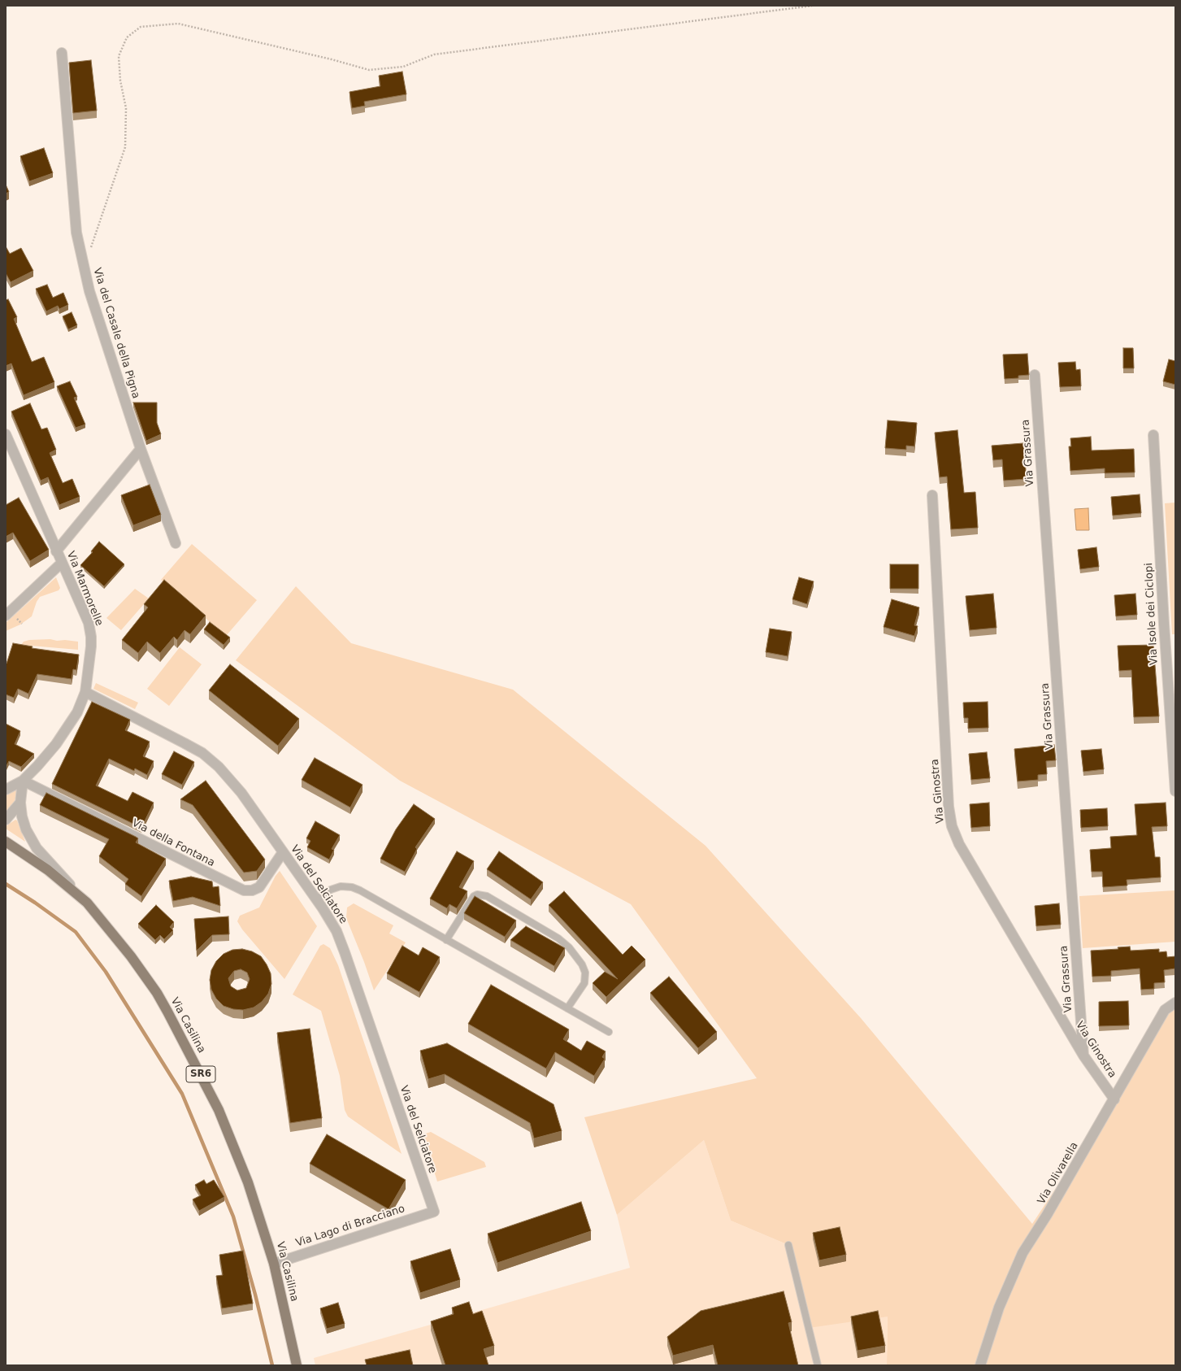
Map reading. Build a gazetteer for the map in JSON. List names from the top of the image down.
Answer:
{
  "streets": {
    "main road": ["Via Casilina", "SR6"],
    "street": [
      "Via del Casale della Pigna",
      "Via Grassura",
      "Via Marmorelle",
      "Via Isole dei Ciclopi",
      "Via Ginostra",
      "Via della Fontana",
      "Via del Selciatore",
      "Via Olivarella",
      "Via Lago di Bracciano"
    ]
  },
  "crossings": [
    ["Via Grassura", "Via Ginostra"],
    ["Via Marmorelle", "Via della Fontana"],
    ["Via Marmorelle", "Via del Selciatore"],
    ["Via Ginostra", "Via Olivarella"],
    ["Via della Fontana", "Via del Selciatore"],
    ["Via del Selciatore", "Via Lago di Bracciano"],
    ["Via Casilina", "Via Lago di Bracciano"]
  ]
}
